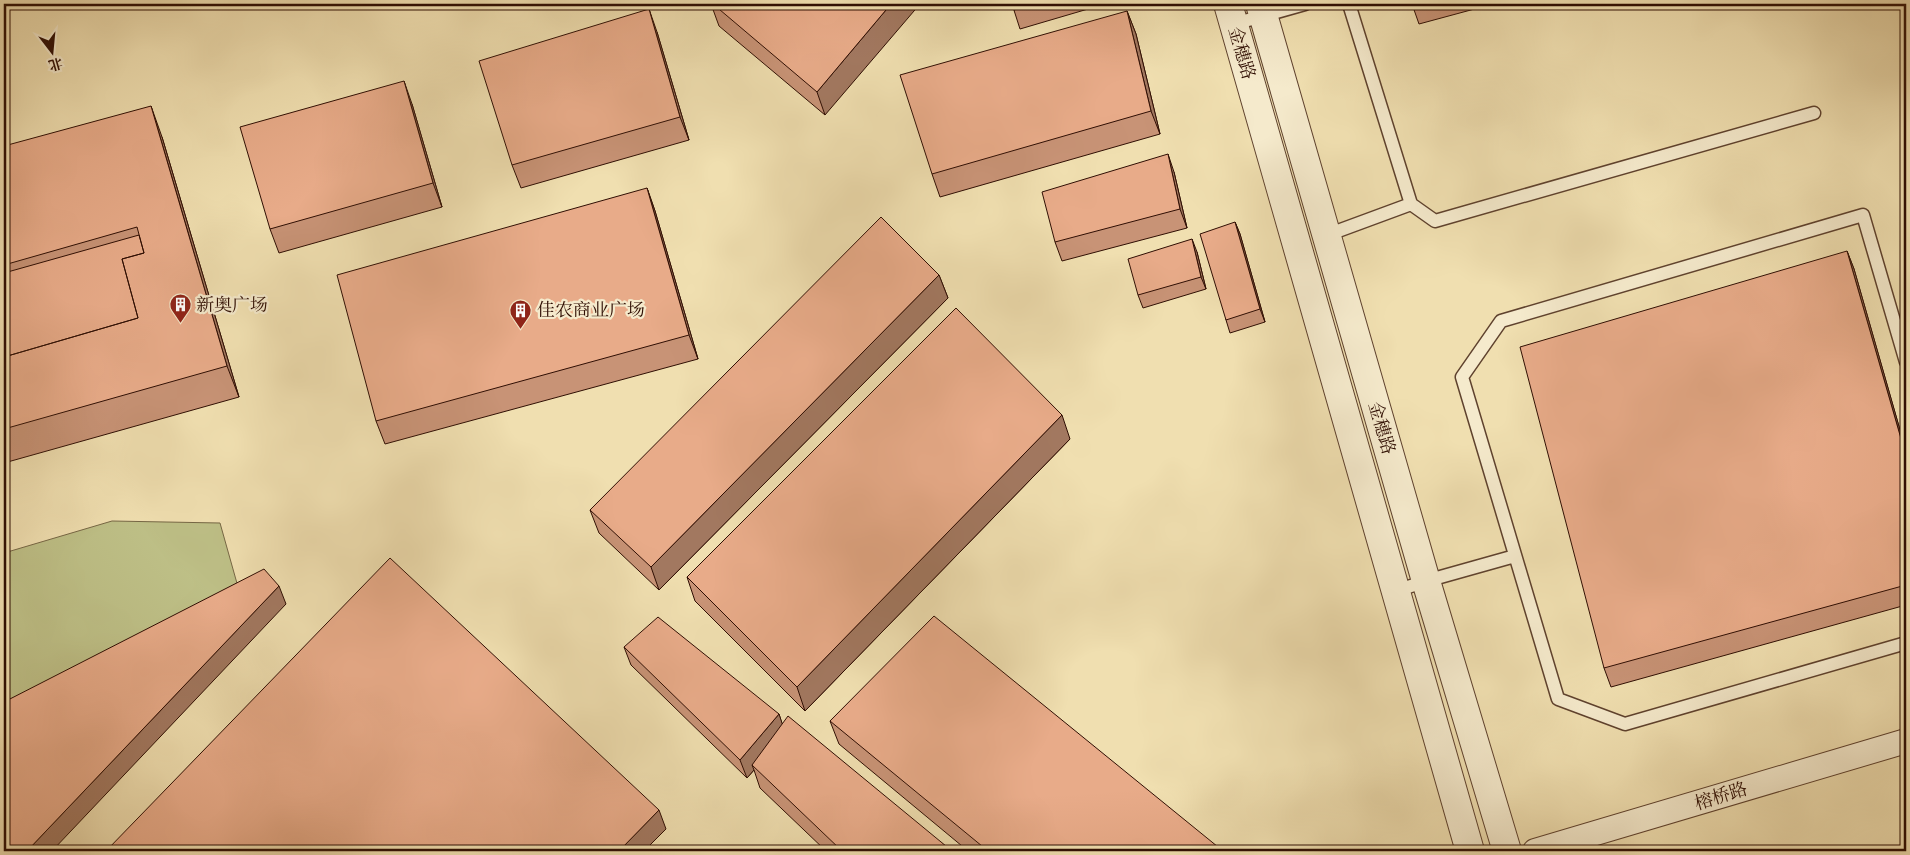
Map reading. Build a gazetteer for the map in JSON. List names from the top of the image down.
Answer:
{
  "streets": {
    "street": ["金穗路", "榕桥路"]
  },
  "places": {
    "building": ["新奥广场", "佳农商业广场"]
  },
  "north": "bottom"
}
